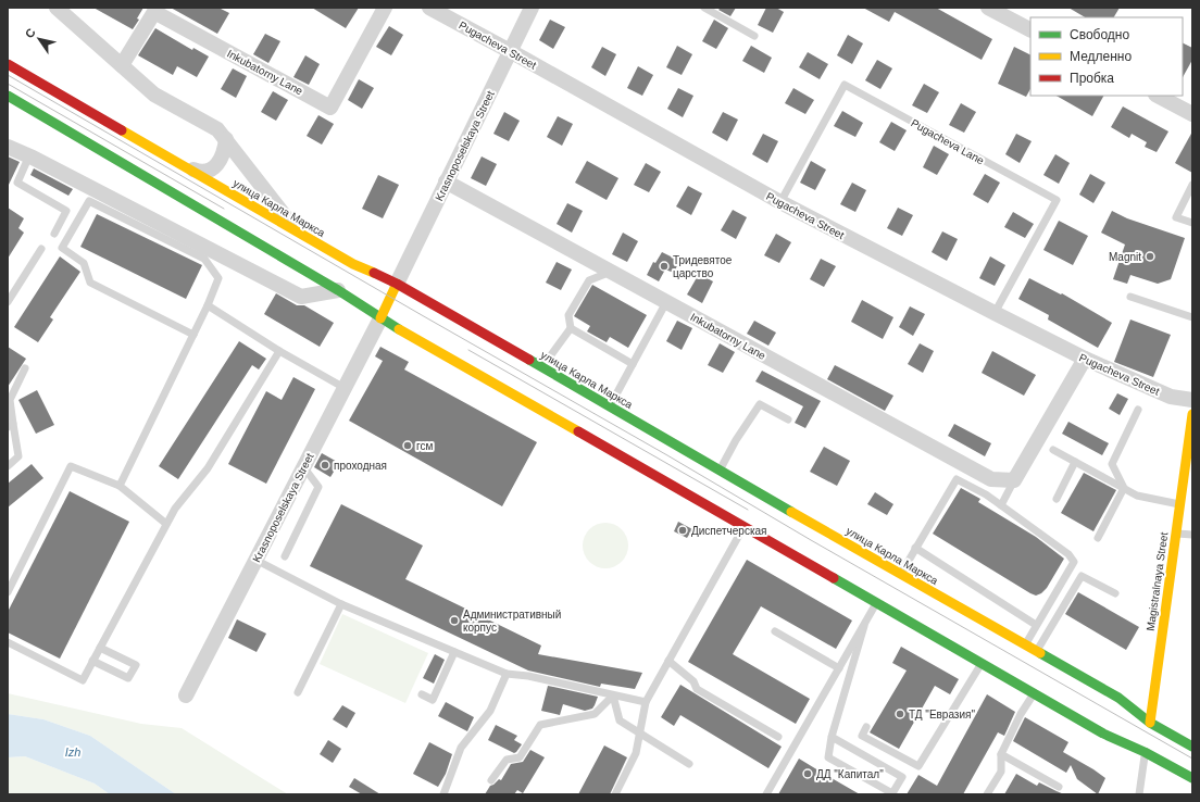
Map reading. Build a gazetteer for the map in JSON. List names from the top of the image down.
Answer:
{
  "streets": {
    "main road": ["улица Карла Маркса", "Magistralnaya Street"],
    "street": ["Pugacheva Street", "Inkubatorny Lane", "Krasnoposelskaya Street"],
    "lane": ["Pugacheva Lane"]
  },
  "crossings": [
    ["Pugacheva Street", "Pugacheva Lane"],
    ["Pugacheva Street", "Krasnoposelskaya Street"],
    ["Inkubatorny Lane", "Krasnoposelskaya Street"],
    ["Krasnoposelskaya Street", "улица Карла Маркса"],
    ["улица Карла Маркса", "Magistralnaya Street"]
  ],
  "water": ["Izh"],
  "places": [
    "Magnit",
    "Тридевятое царство",
    "гсм",
    "проходная",
    "Диспетчерская",
    "Административный корпус",
    "ТД \"Евразия\"",
    "ДД \"Капитал\""
  ],
  "legend": ["Свободно", "Медленно", "Пробка"],
  "north": "top left"
}
